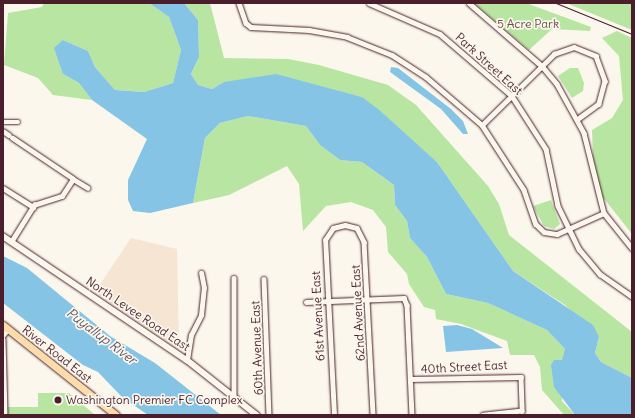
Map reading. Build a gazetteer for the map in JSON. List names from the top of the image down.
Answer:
{
  "streets": {
    "main road": ["River Road East"],
    "street": [
      "Park Street East",
      "62nd Avenue East",
      "North Levee Road East",
      "61st Avenue East",
      "60th Avenue East",
      "40th Street East"
    ]
  },
  "crossings": [
    ["62nd Avenue East", "61st Avenue East"]
  ],
  "water": ["Puyallup River"],
  "parks": ["5 Acre Park"],
  "places": ["Washington Premier FC Complex"]
}
